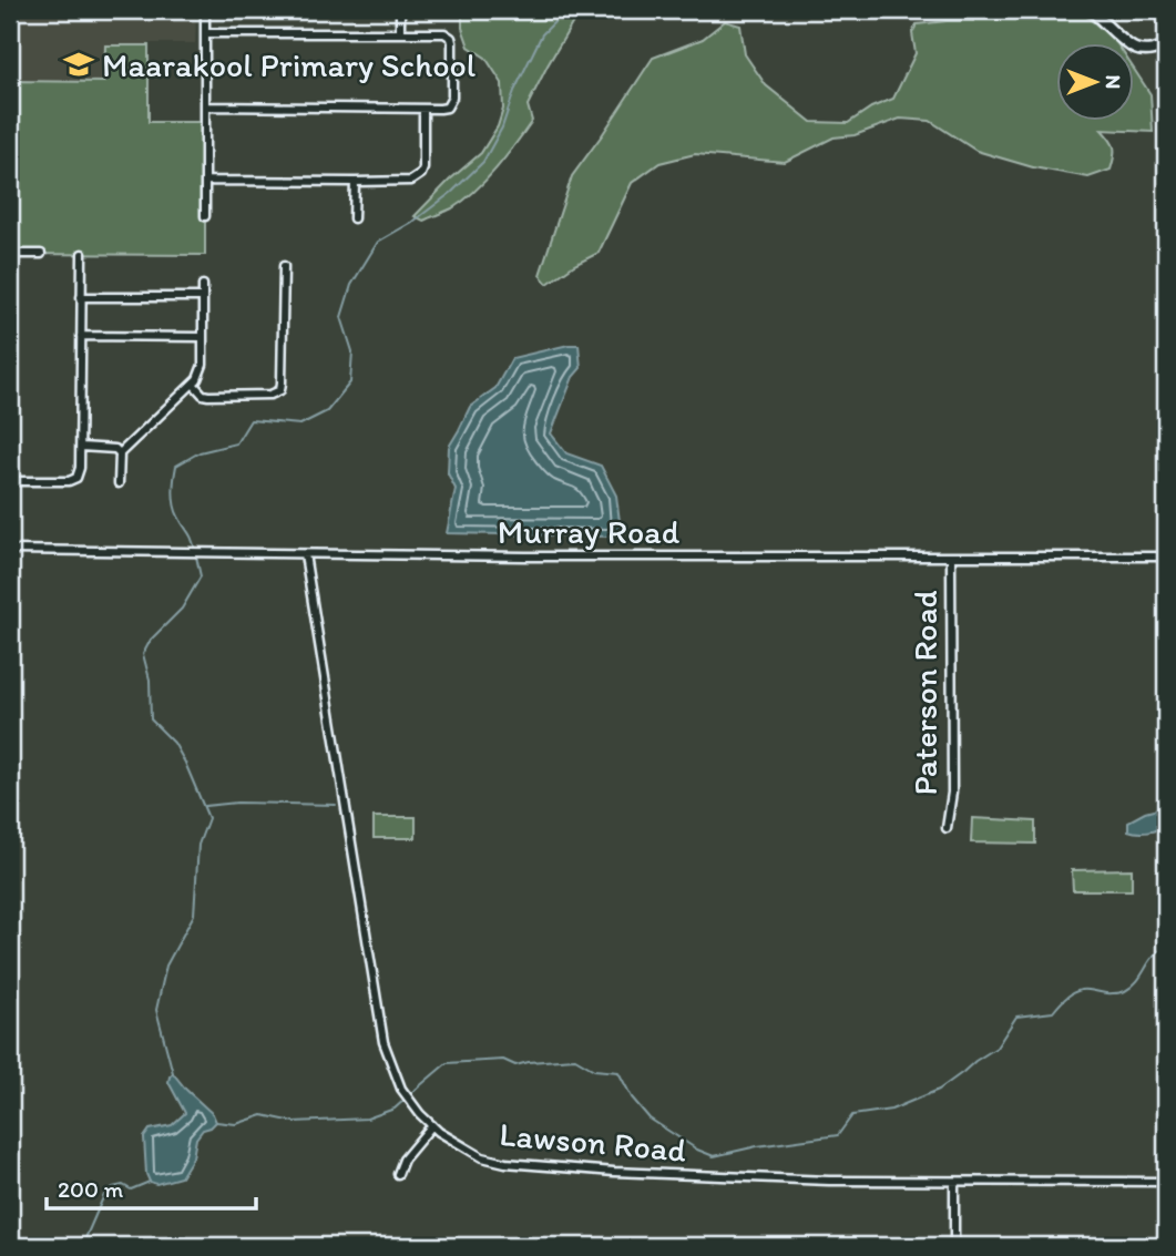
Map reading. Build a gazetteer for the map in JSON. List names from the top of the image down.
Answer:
{
  "streets": {
    "street": ["Murray Road", "Paterson Road", "Lawson Road"]
  },
  "crossings": [
    ["Murray Road", "Paterson Road"],
    ["Murray Road", "Lawson Road"]
  ],
  "places": {
    "school or university": ["Maarakool Primary School"]
  },
  "scale_bar": "200 m",
  "north": "right"
}
